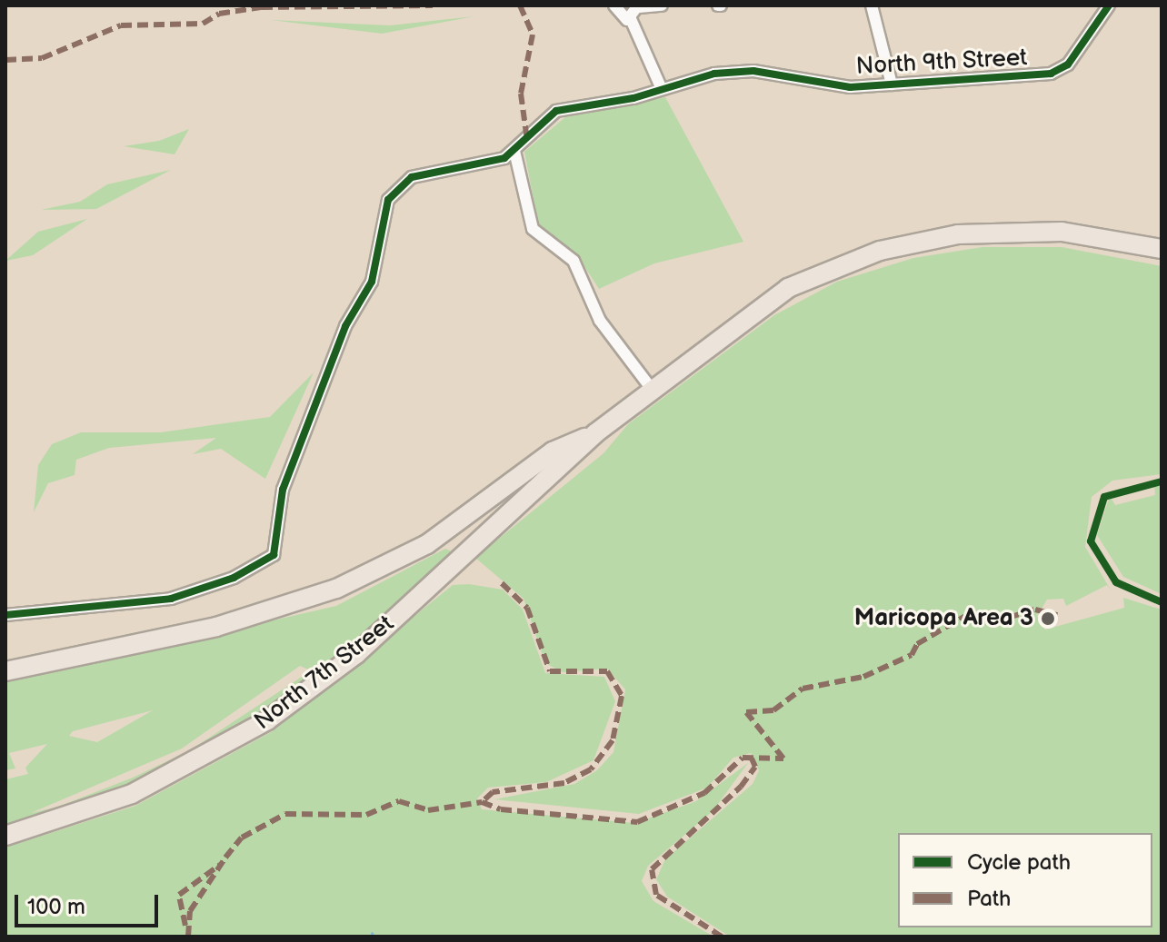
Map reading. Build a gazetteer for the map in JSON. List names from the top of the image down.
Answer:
{
  "streets": {
    "main road": ["North 7th Street"],
    "street": ["North 9th Street"]
  },
  "places": ["Maricopa Area 3"],
  "legend": ["Cycle path", "Path"],
  "scale_bar": "100 m"
}
